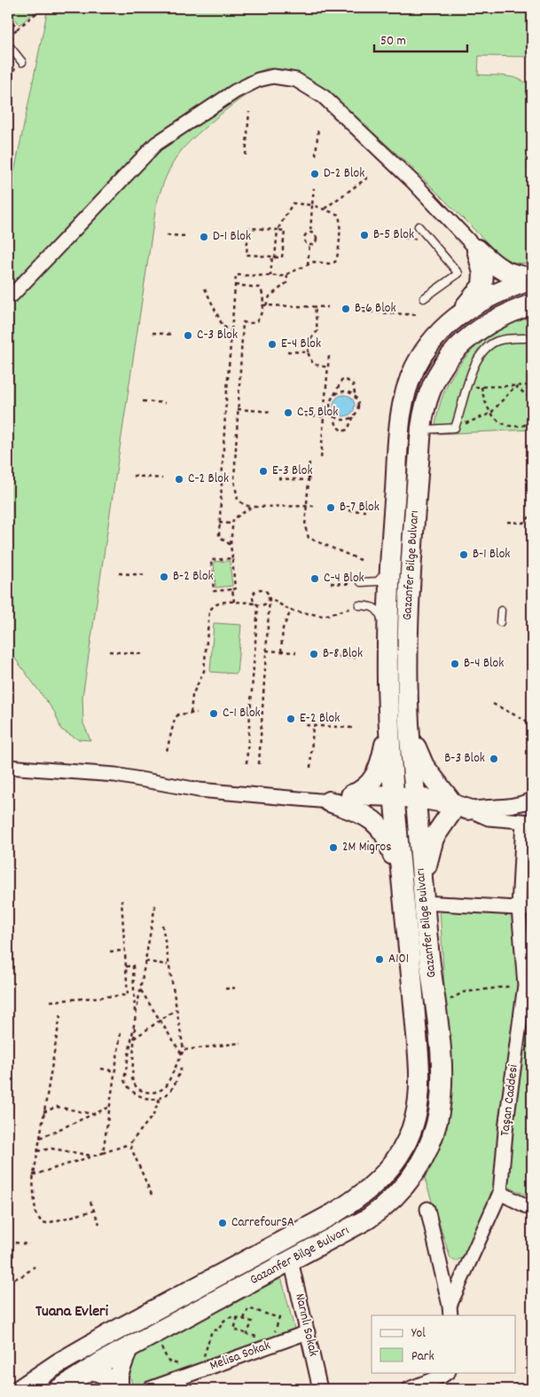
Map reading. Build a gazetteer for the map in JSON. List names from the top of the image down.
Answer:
{
  "streets": {
    "main road": ["Gazanfer Bilge Bulvarı"],
    "street": ["Taşan Caddesi", "Narınlı Sokak", "Melisa Sokak"]
  },
  "crossings": [
    ["Gazanfer Bilge Bulvarı", "Narınlı Sokak"],
    ["Narınlı Sokak", "Melisa Sokak"]
  ],
  "districts": ["Tuana Evleri"],
  "places": [
    "D-2 Blok",
    "B-5 Blok",
    "D-1 Blok",
    "B-6 Blok",
    "C-3 Blok",
    "E-4 Blok",
    "C-5 Blok",
    "E-3 Blok",
    "C-2 Blok",
    "B-7 Blok",
    "B-1 Blok",
    "B-2 Blok",
    "C-4 Blok",
    "B-8 Blok",
    "B-4 Blok",
    "C-1 Blok",
    "E-2 Blok",
    "B-3 Blok",
    "2M Migros",
    "A101",
    "CarrefourSA"
  ],
  "legend": ["Yol", "Park"],
  "scale_bar": "50 m"
}
